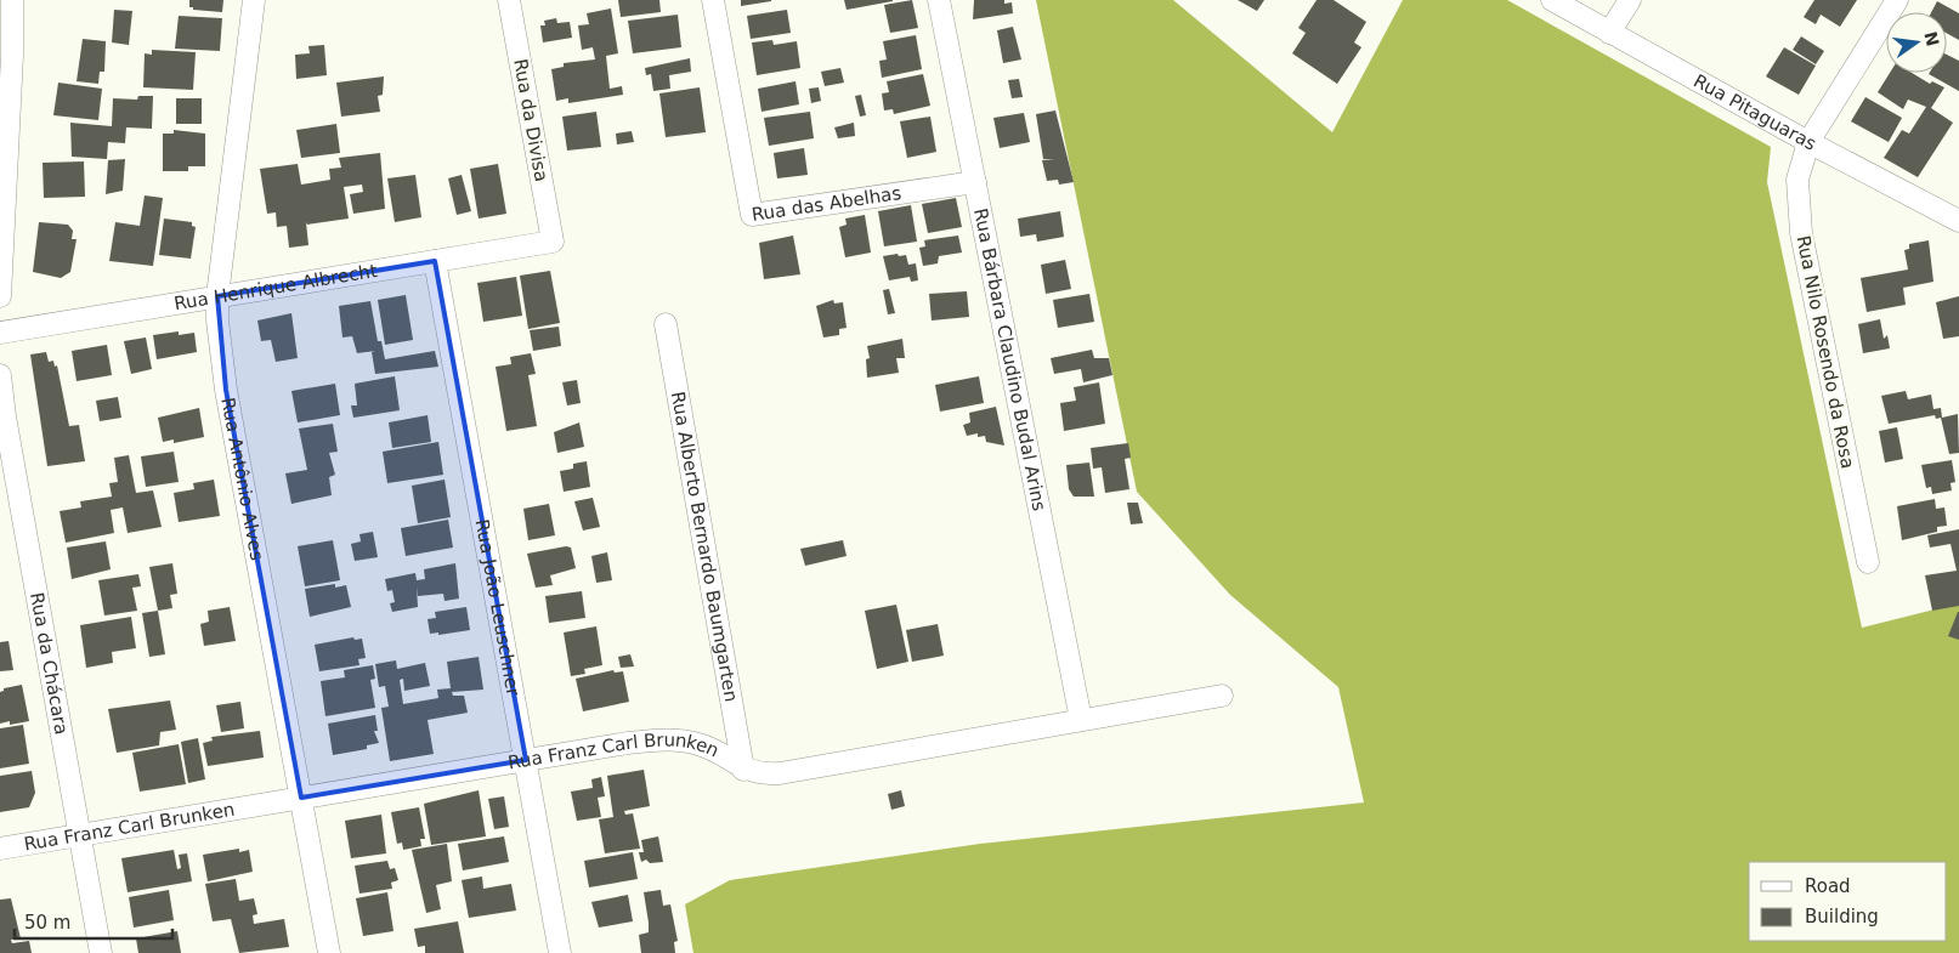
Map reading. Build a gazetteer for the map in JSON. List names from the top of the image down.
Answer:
{
  "streets": {
    "street": [
      "Rua Pitaguaras",
      "Rua da Divisa",
      "Rua das Abelhas",
      "Rua Henrique Albrecht",
      "Rua Nilo Rosendo da Rosa",
      "Rua Bárbara Claudino Budal Arins",
      "Rua Antônio Alves",
      "Rua Alberto Bernardo Baumgarten",
      "Rua João Leuschner",
      "Rua da Chácara",
      "Rua Franz Carl Brunken"
    ]
  },
  "crossings": [
    ["Rua Pitaguaras", "Rua Nilo Rosendo da Rosa"],
    ["Rua da Divisa", "Rua Henrique Albrecht"],
    ["Rua das Abelhas", "Rua Bárbara Claudino Budal Arins"],
    ["Rua Henrique Albrecht", "Rua Antônio Alves"],
    ["Rua Henrique Albrecht", "Rua João Leuschner"],
    ["Rua Bárbara Claudino Budal Arins", "Rua Franz Carl Brunken"],
    ["Rua Antônio Alves", "Rua Franz Carl Brunken"],
    ["Rua Alberto Bernardo Baumgarten", "Rua Franz Carl Brunken"],
    ["Rua João Leuschner", "Rua Franz Carl Brunken"],
    ["Rua da Chácara", "Rua Franz Carl Brunken"]
  ],
  "legend": ["Road", "Building"],
  "scale_bar": "50 m",
  "north": "right"
}
